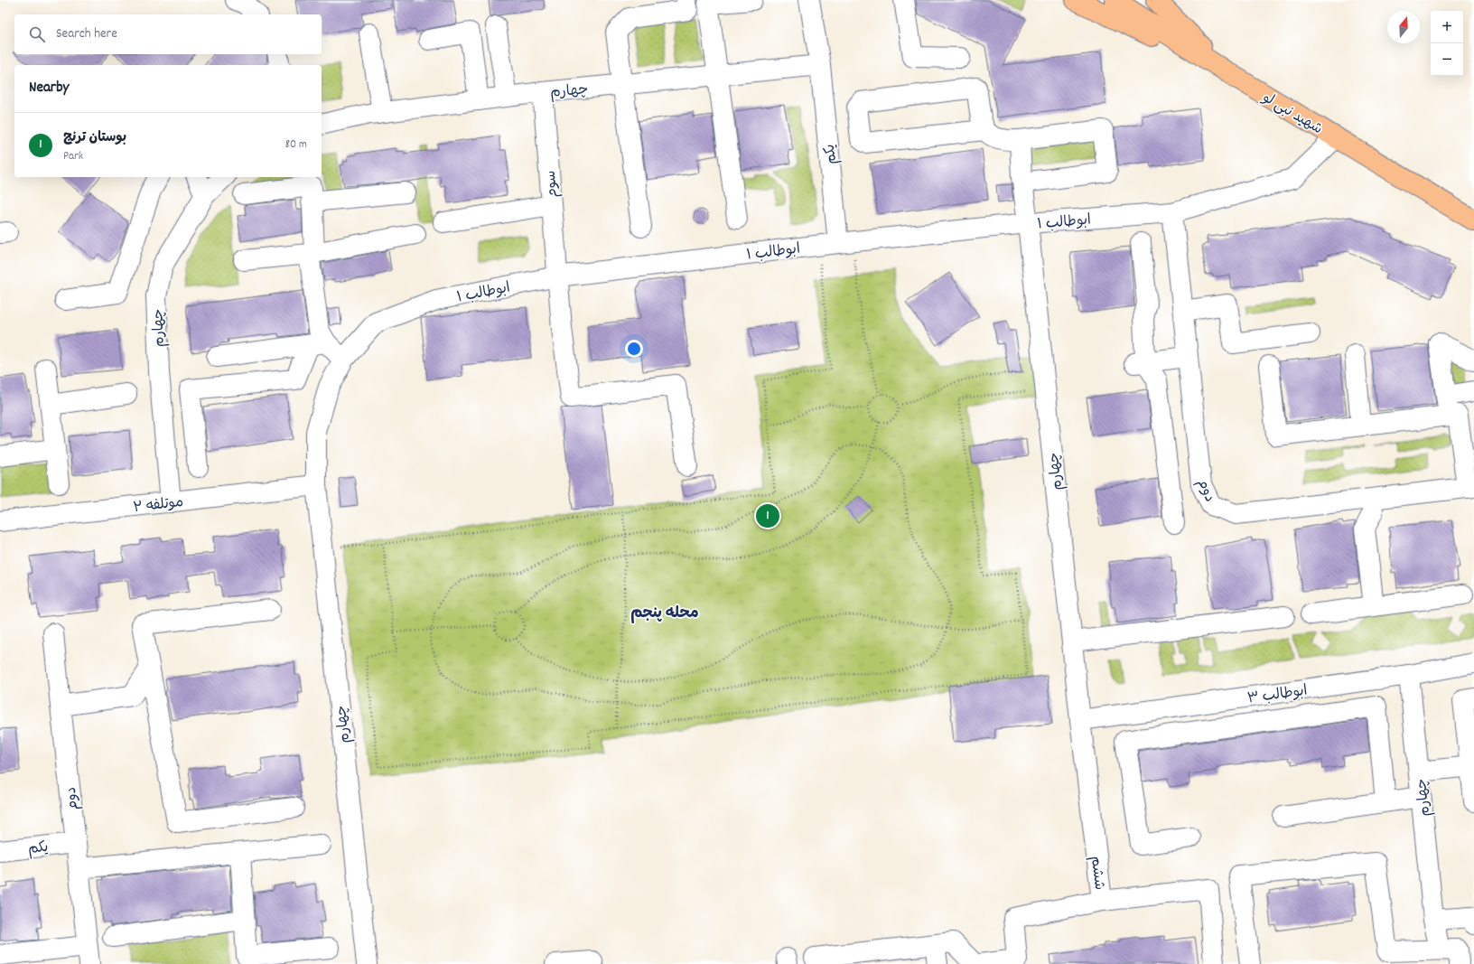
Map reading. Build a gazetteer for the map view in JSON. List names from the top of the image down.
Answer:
{
  "streets": {
    "main road": ["شهید نبی لو"],
    "street": [
      "چهارم",
      "یکم",
      "سوم",
      "ابوطالب ۱",
      "دوم",
      "موتلفه ۲",
      "ابوطالب ۳",
      "ششم"
    ]
  },
  "crossings": [
    ["چهارم", "یکم"],
    ["چهارم", "سوم"],
    ["چهارم", "ابوطالب ۱"],
    ["چهارم", "موتلفه ۲"],
    ["چهارم", "ابوطالب ۳"],
    ["چهارم", "ششم"],
    ["شهید نبی لو", "ابوطالب ۱"],
    ["یکم", "ابوطالب ۱"],
    ["یکم", "دوم"],
    ["سوم", "ابوطالب ۱"],
    ["ابوطالب ۱", "دوم"],
    ["ابوطالب ۱", "موتلفه ۲"],
    ["ابوطالب ۳", "ششم"]
  ],
  "districts": ["محله پنجم"],
  "north": "top",
  "page": {
    "map_buttons": ["+", "−"],
    "search": "Search here",
    "heading": "Nearby",
    "list": [
      {
        "mark": "1",
        "name": "بوستان ترنج",
        "note": "Park",
        "value": "80 m"
      }
    ],
    "pins": "1"
  }
}
